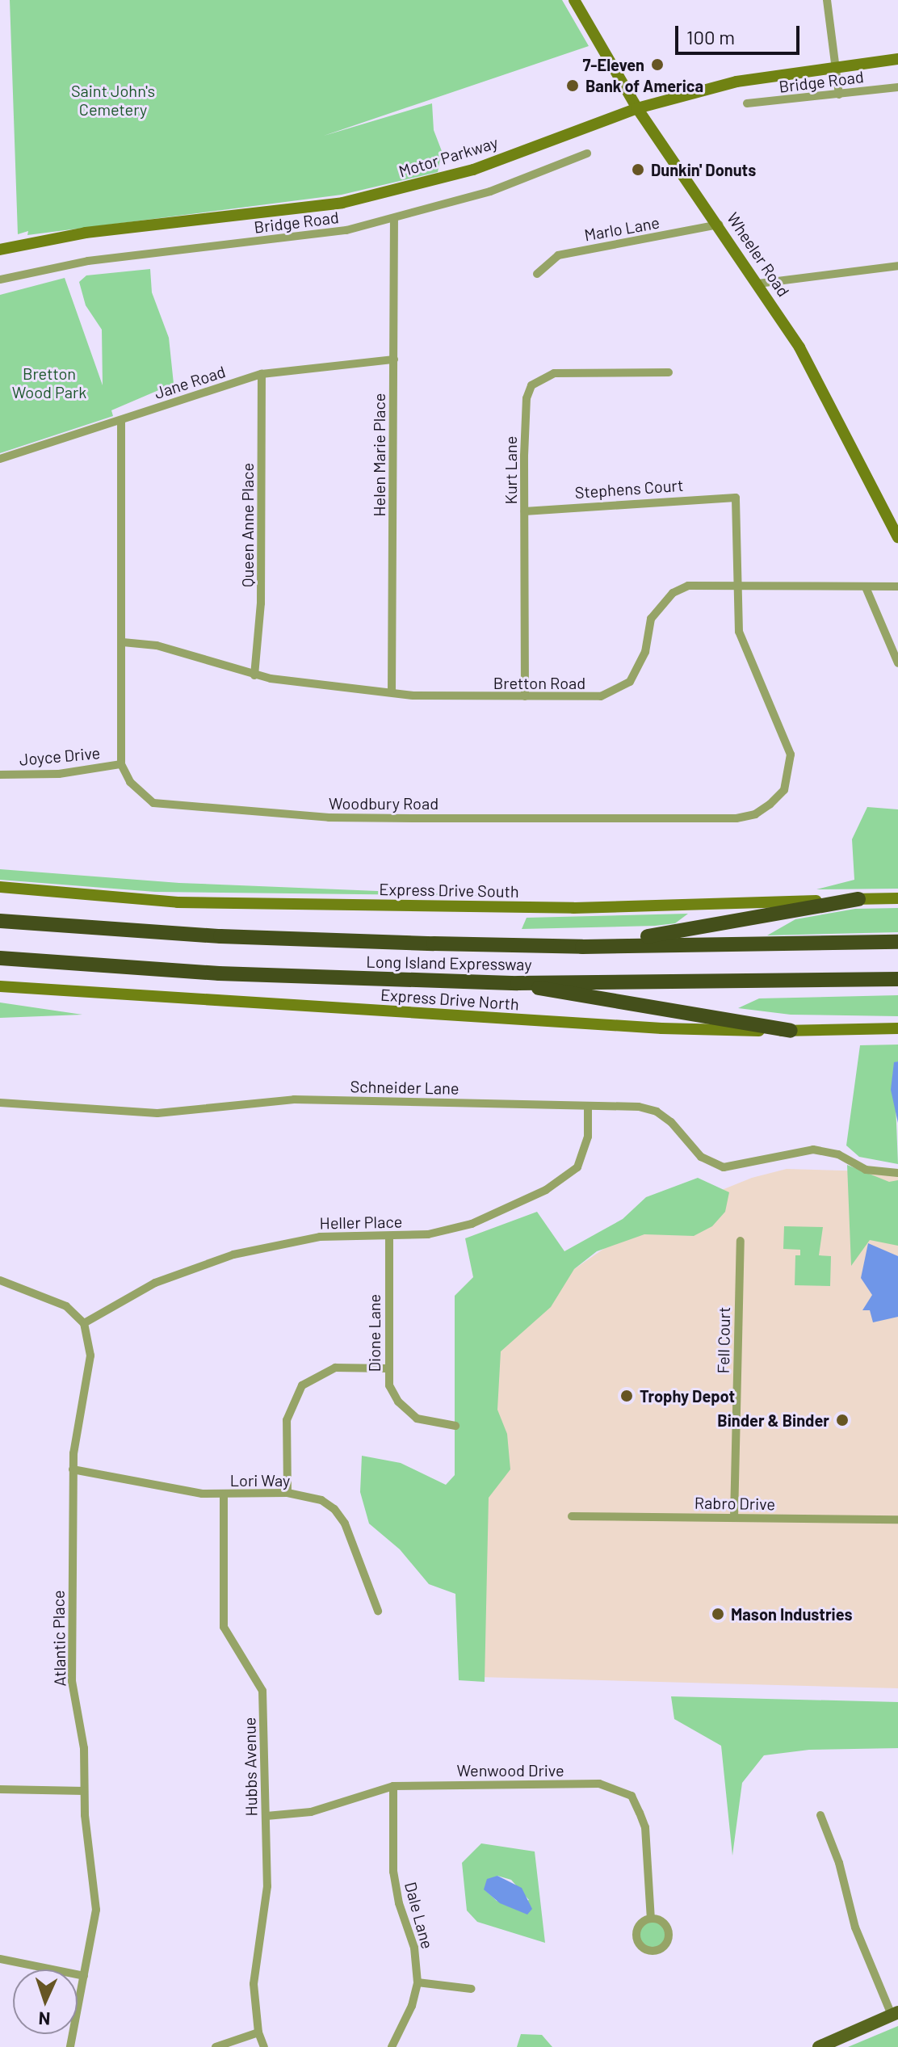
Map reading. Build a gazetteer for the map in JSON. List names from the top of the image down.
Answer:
{
  "streets": {
    "highway": ["Long Island Expressway"],
    "main road": [
      "Motor Parkway",
      "Wheeler Road",
      "Express Drive South",
      "Express Drive North"
    ],
    "street": [
      "Bridge Road",
      "Marlo Lane",
      "Jane Road",
      "Helen Marie Place",
      "Kurt Lane",
      "Stephens Court",
      "Queen Anne Place",
      "Bretton Road",
      "Joyce Drive",
      "Woodbury Road",
      "Schneider Lane",
      "Heller Place",
      "Dione Lane",
      "Fell Court",
      "Lori Way",
      "Rabro Drive",
      "Atlantic Place",
      "Hubbs Avenue",
      "Wenwood Drive",
      "Dale Lane"
    ]
  },
  "crossings": [
    ["Bridge Road", "Helen Marie Place"],
    ["Motor Parkway", "Wheeler Road"],
    ["Marlo Lane", "Wheeler Road"],
    ["Jane Road", "Helen Marie Place"],
    ["Jane Road", "Queen Anne Place"],
    ["Helen Marie Place", "Bretton Road"],
    ["Kurt Lane", "Stephens Court"],
    ["Kurt Lane", "Bretton Road"],
    ["Stephens Court", "Woodbury Road"],
    ["Queen Anne Place", "Bretton Road"],
    ["Bretton Road", "Woodbury Road"],
    ["Joyce Drive", "Woodbury Road"],
    ["Schneider Lane", "Heller Place"],
    ["Heller Place", "Dione Lane"],
    ["Heller Place", "Atlantic Place"],
    ["Fell Court", "Rabro Drive"],
    ["Lori Way", "Atlantic Place"],
    ["Lori Way", "Hubbs Avenue"],
    ["Hubbs Avenue", "Wenwood Drive"],
    ["Wenwood Drive", "Dale Lane"]
  ],
  "parks": ["Saint John's Cemetery", "Bretton Wood Park"],
  "places": [
    "7-Eleven",
    "Bank of America",
    "Dunkin' Donuts",
    "Trophy Depot",
    "Binder & Binder",
    "Mason Industries"
  ],
  "scale_bar": "100 m",
  "north": "bottom"
}
